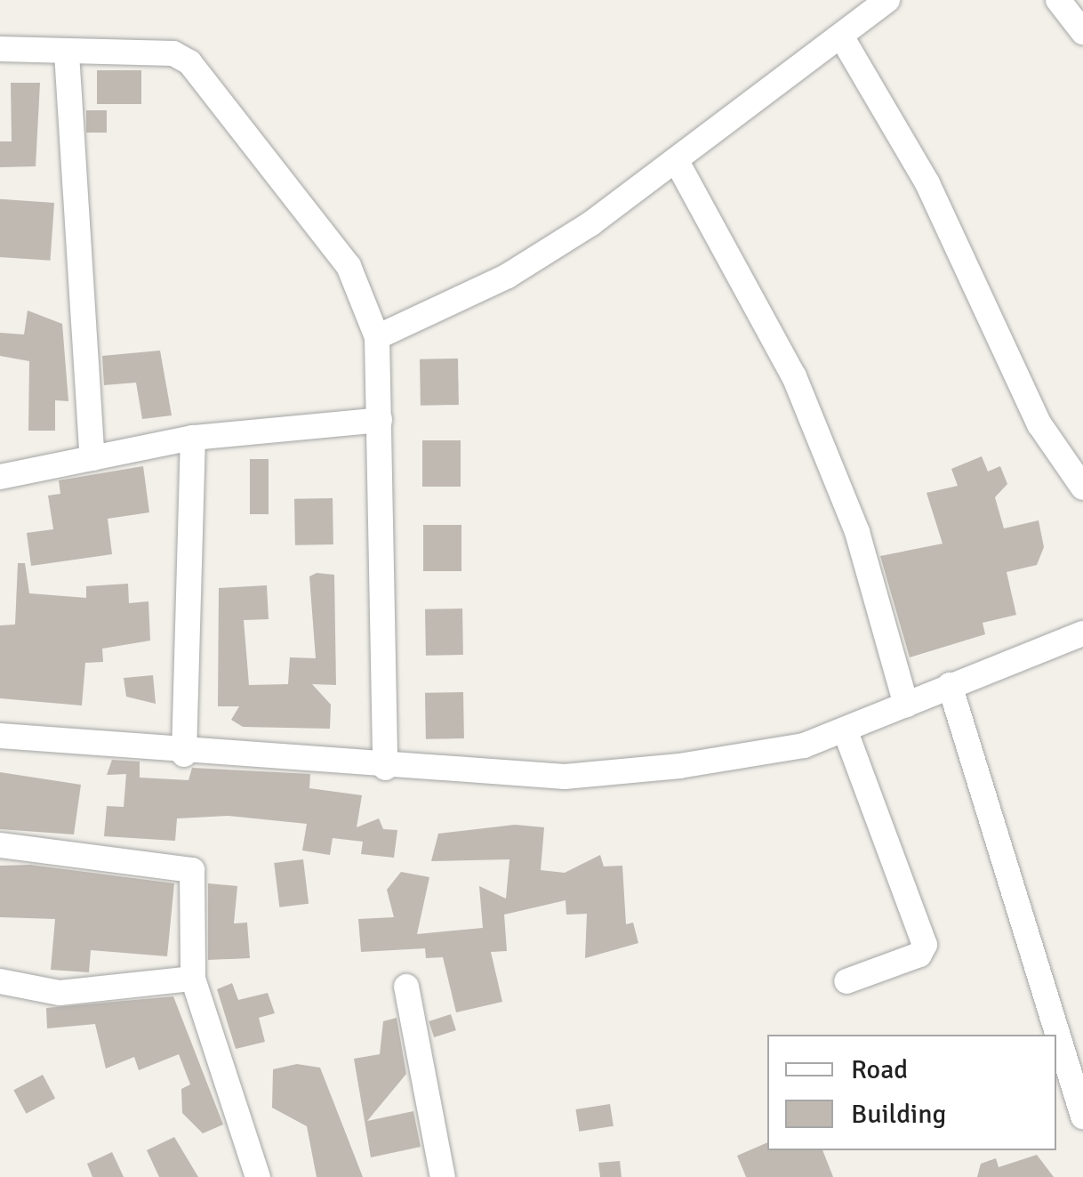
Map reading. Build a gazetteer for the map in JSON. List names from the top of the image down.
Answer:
{
  "legend": ["Road", "Building"]
}
